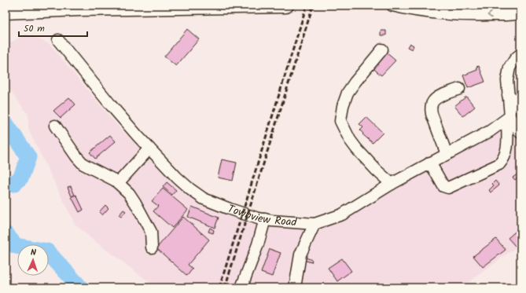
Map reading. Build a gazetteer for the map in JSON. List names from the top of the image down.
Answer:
{
  "streets": {
    "street": ["Townview Road"]
  },
  "scale_bar": "50 m",
  "north": "top"
}
